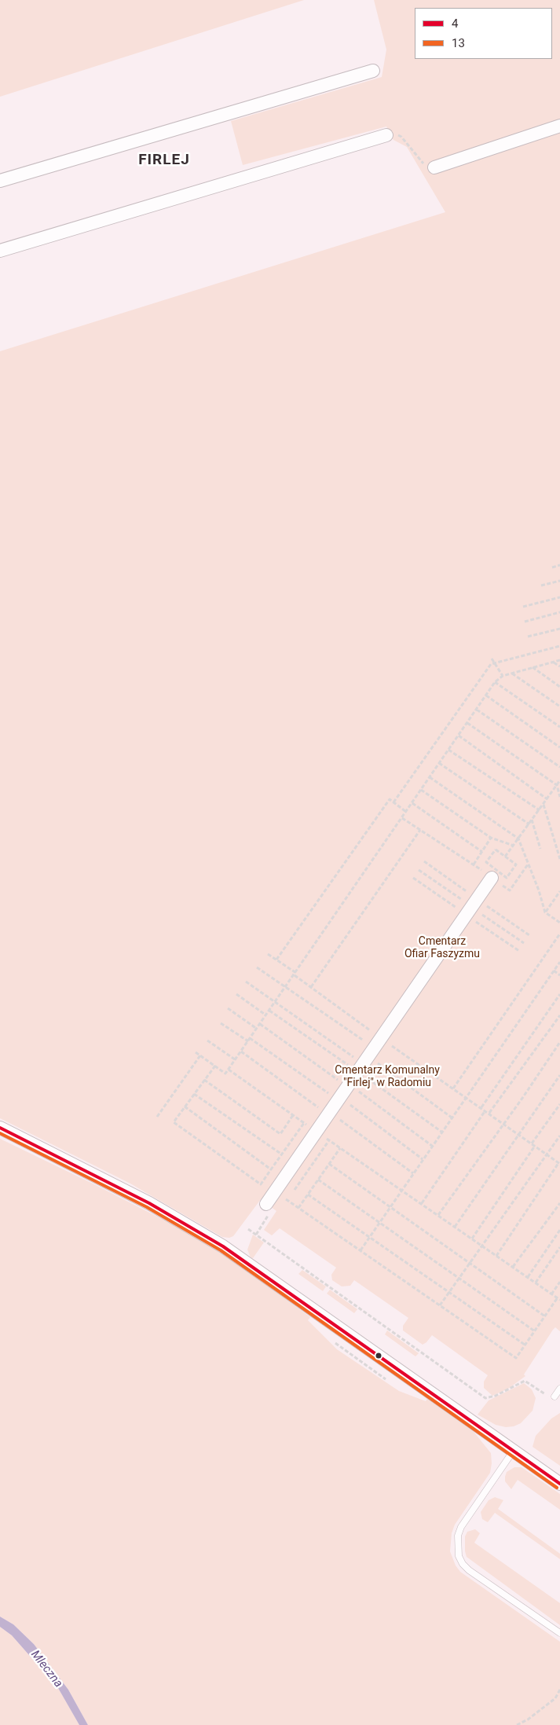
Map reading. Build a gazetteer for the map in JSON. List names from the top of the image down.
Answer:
{
  "districts": ["FIRLEJ"],
  "water": ["Mleczna"],
  "parks": ["Cmentarz Ofiar Faszyzmu", "Cmentarz Komunalny \"Firlej\" w Radomiu"],
  "lines": ["transit line 4", "transit line 13"],
  "legend": ["4", "13"]
}
